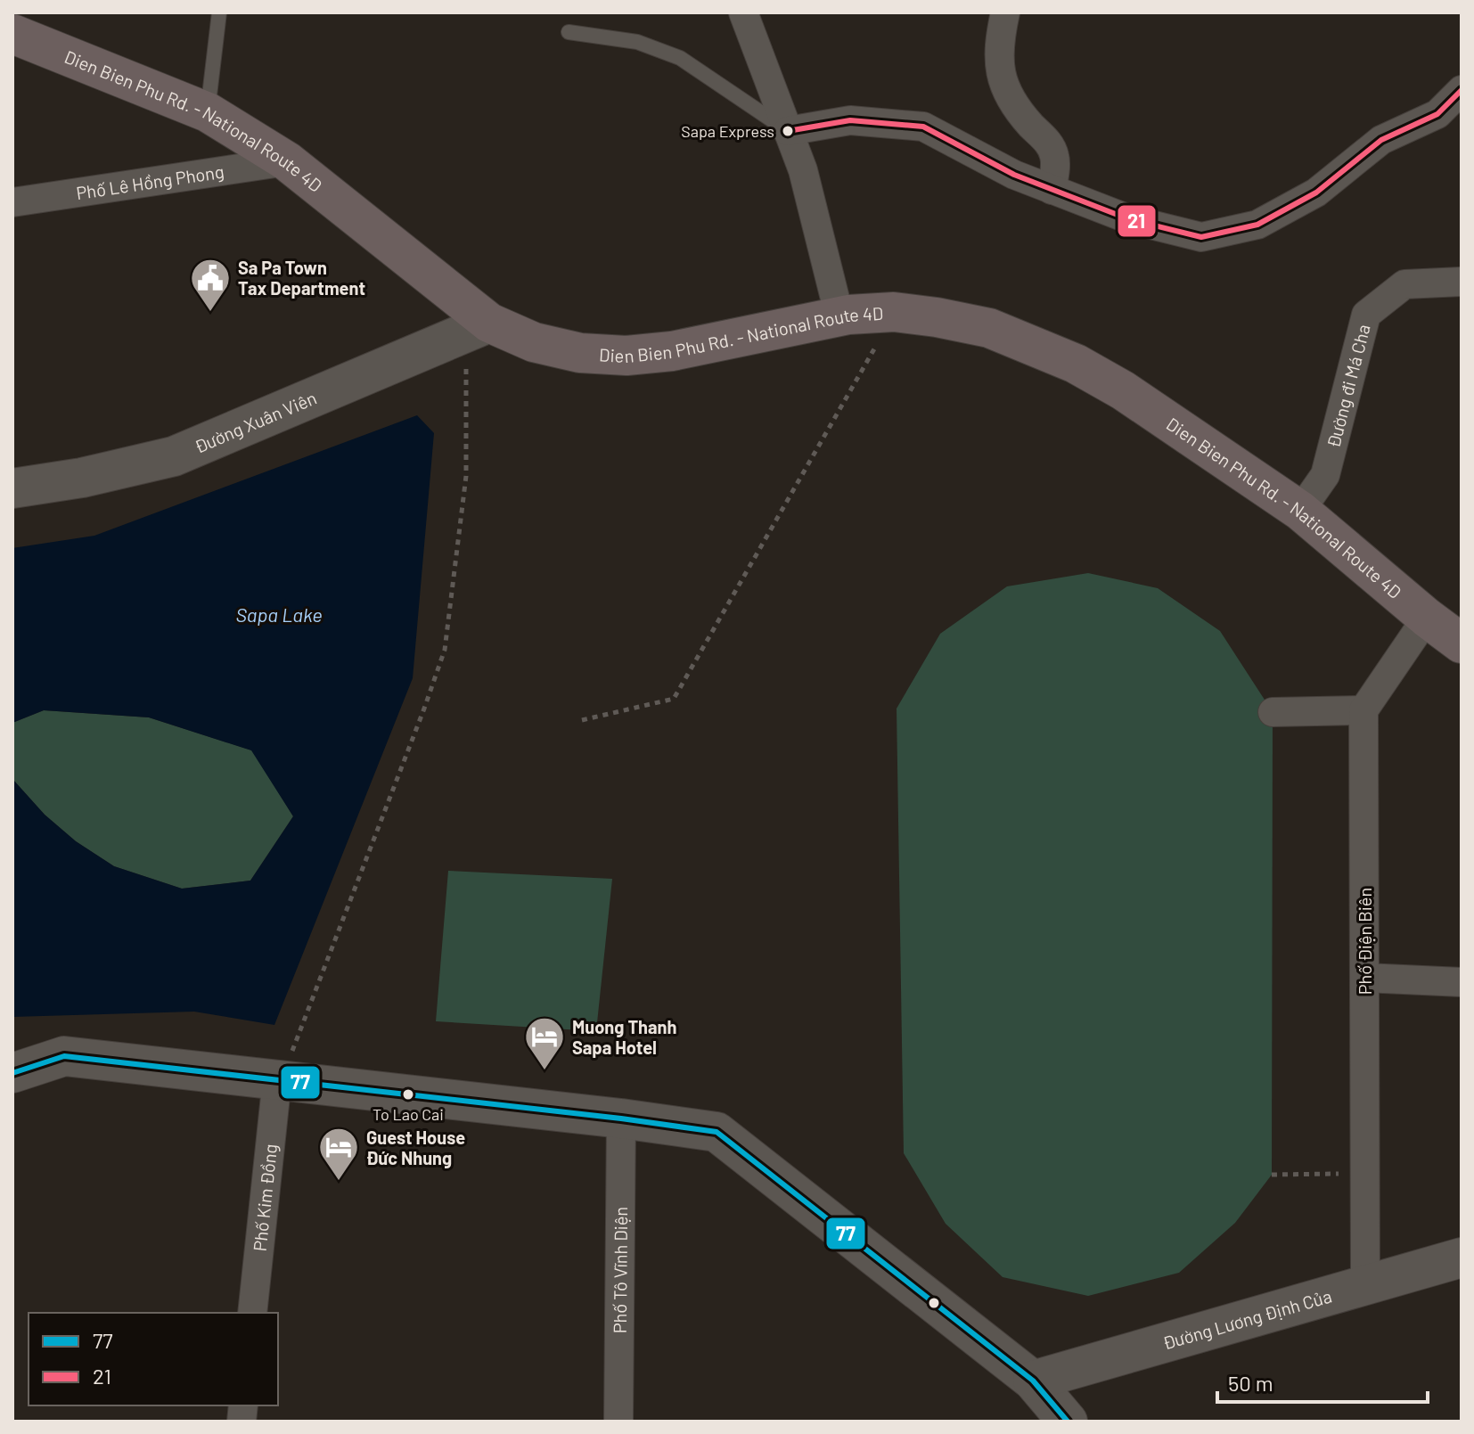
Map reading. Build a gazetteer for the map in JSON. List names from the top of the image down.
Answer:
{
  "streets": {
    "main road": ["Dien Bien Phu Rd. - National Route 4D", "Đường Xuân Viên", "Đường Lương Định Của"],
    "street": [
      "Phố Lê Hồng Phong",
      "Đường đi Má Cha",
      "Phố Điện Biên",
      "Phố Kim Đồng",
      "Phố Tô Vĩnh Diện"
    ]
  },
  "crossings": [
    ["Dien Bien Phu Rd. - National Route 4D", "Phố Lê Hồng Phong"],
    ["Dien Bien Phu Rd. - National Route 4D", "Đường đi Má Cha"],
    ["Dien Bien Phu Rd. - National Route 4D", "Đường Xuân Viên"],
    ["Phố Điện Biên", "Đường Lương Định Của"]
  ],
  "water": ["Sapa Lake"],
  "places": {
    "other": ["Sapa Express", "To Lao Cai"],
    "public building": ["Sa Pa Town Tax Department"],
    "hotel": ["Muong Thanh Sapa Hotel", "Guest House Đức Nhung"]
  },
  "lines": ["transit line 21", "transit line 77"],
  "legend": ["77", "21"],
  "scale_bar": "50 m"
}
